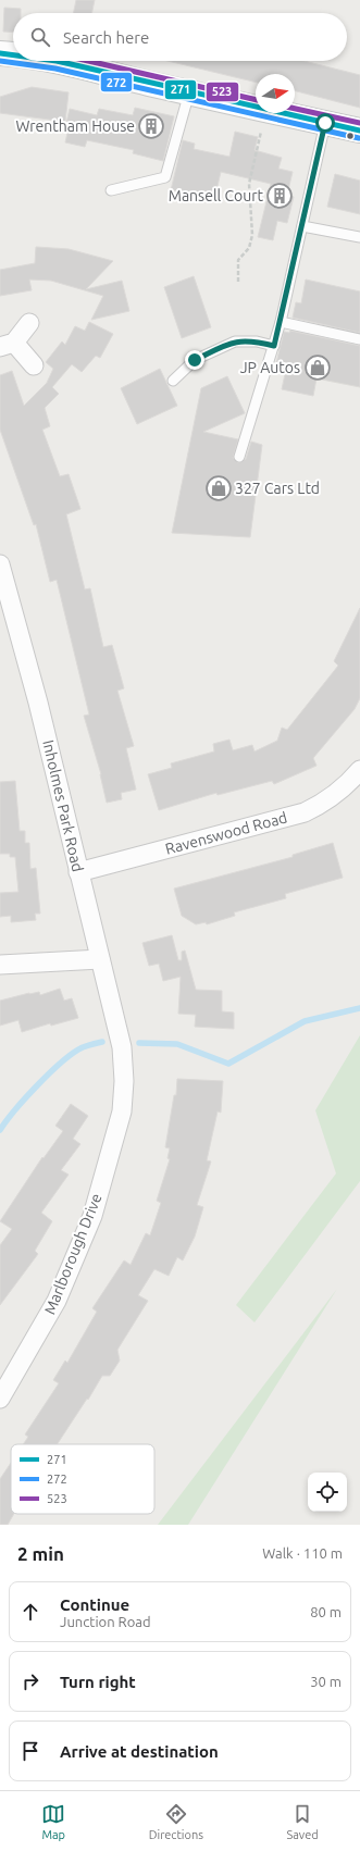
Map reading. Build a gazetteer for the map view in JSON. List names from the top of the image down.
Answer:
{
  "streets": {
    "street": ["Inholmes Park Road", "Ravenswood Road", "Marlborough Drive"]
  },
  "crossings": [
    ["Inholmes Park Road", "Ravenswood Road"],
    ["Inholmes Park Road", "Marlborough Drive"]
  ],
  "places": {
    "building": ["Wrentham House", "Mansell Court"],
    "shop": ["JP Autos", "327 Cars Ltd"]
  },
  "lines": ["transit line 271", "transit line 272", "transit line 523"],
  "legend": ["271", "272", "523"],
  "north": "right",
  "page": {
    "search": "Search here",
    "heading": ["2 min", "Walk · 110 m"],
    "list": [
      ["Continue", "Junction Road", "80 m"],
      ["Turn right", "30 m"],
      "Arrive at destination"
    ],
    "nav": ["Map", "Directions", "Saved"]
  }
}
